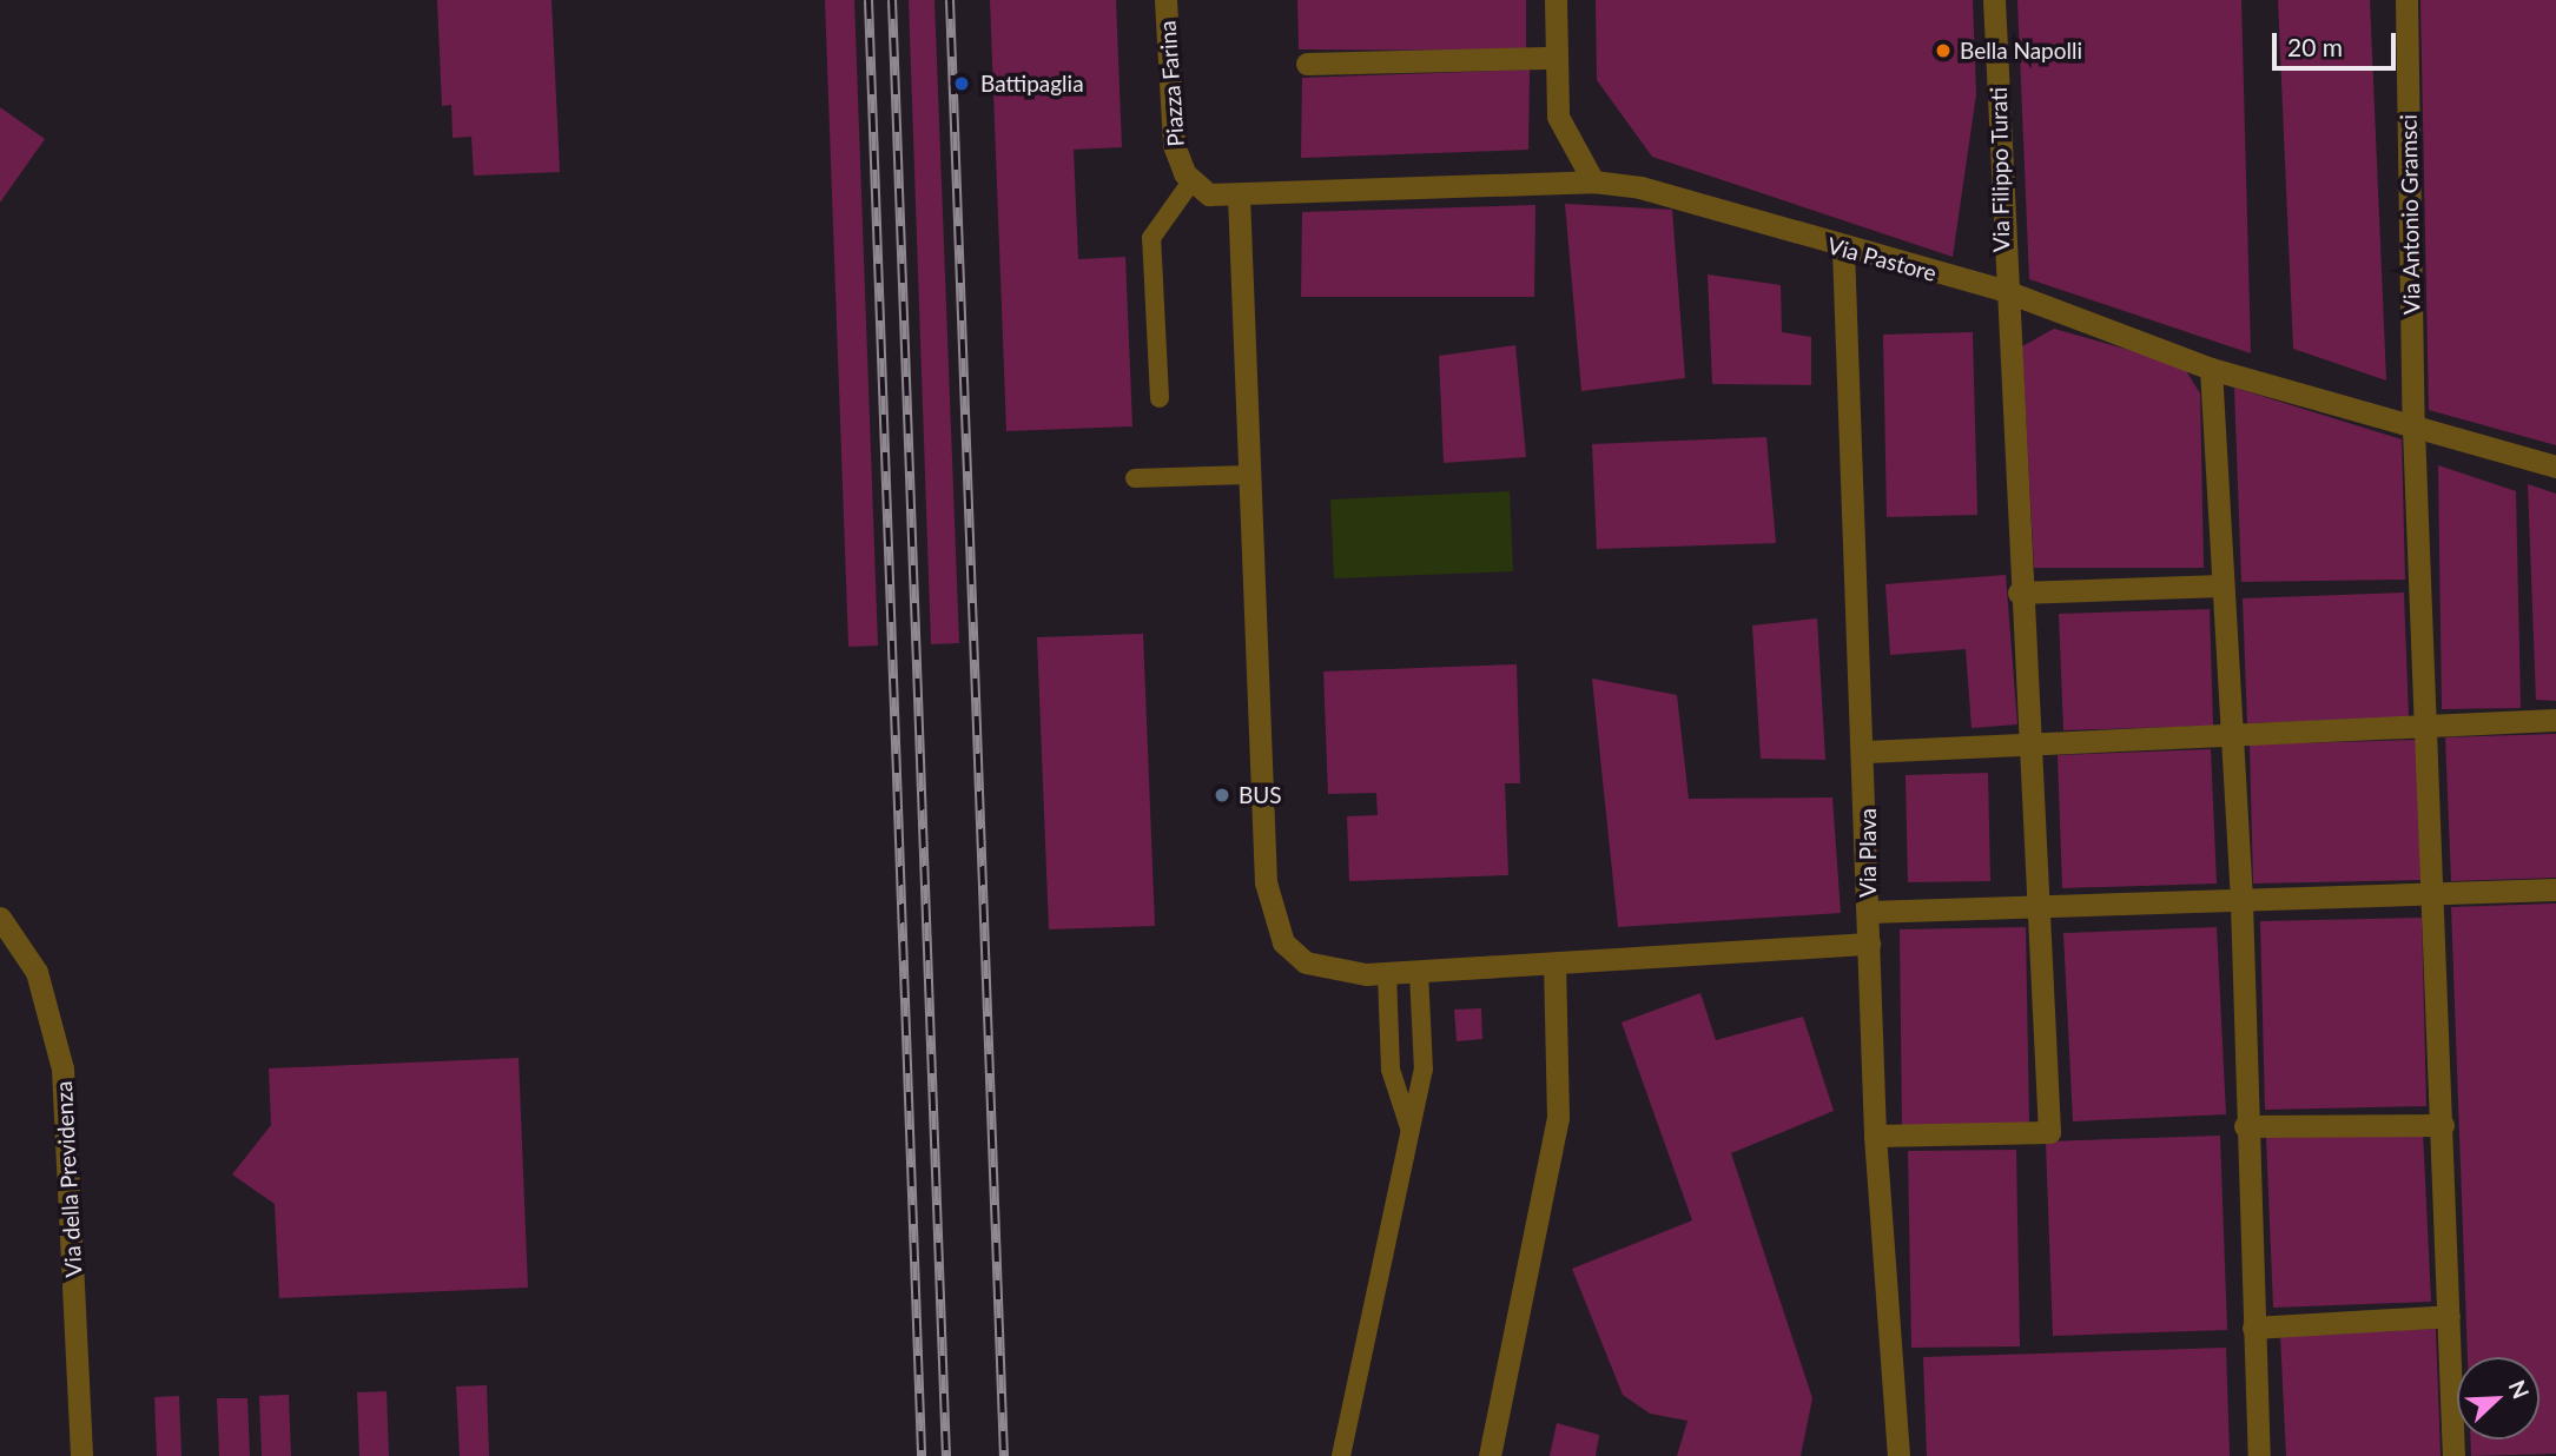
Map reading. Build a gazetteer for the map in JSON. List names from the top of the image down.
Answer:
{
  "streets": {
    "street": [
      "Piazza Farina",
      "Via Filippo Turati",
      "Via Antonio Gramsci",
      "Via Pastore",
      "Via Plava",
      "Via della Previdenza"
    ]
  },
  "crossings": [
    ["Piazza Farina", "Via Pastore"],
    ["Via Filippo Turati", "Via Pastore"],
    ["Via Filippo Turati", "Via Plava"],
    ["Via Antonio Gramsci", "Via Pastore"],
    ["Via Pastore", "Via Plava"]
  ],
  "places": ["Bella Napolli", "Battipaglia", "BUS"],
  "scale_bar": "20 m",
  "north": "top right"
}
